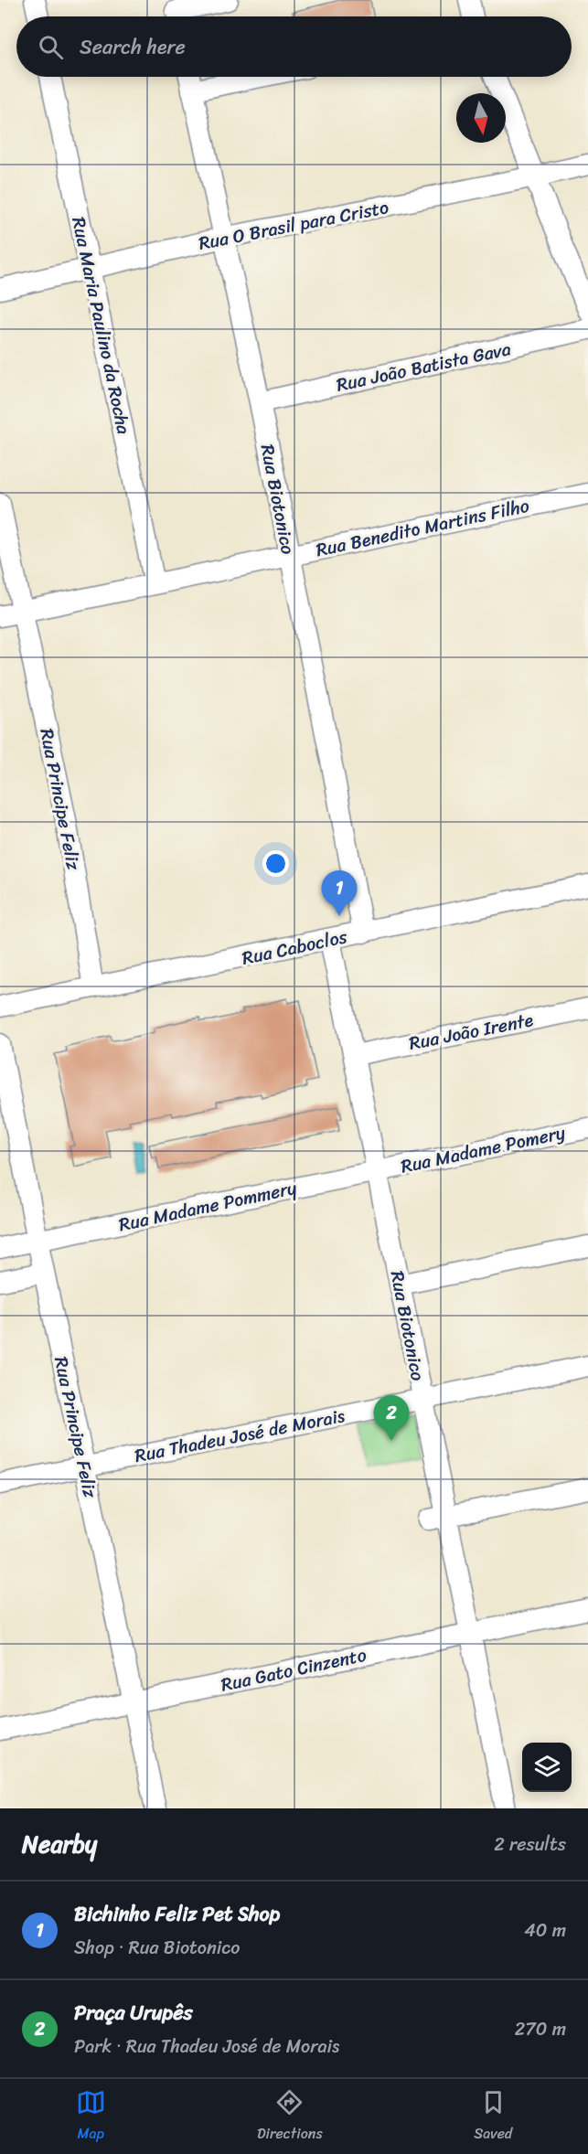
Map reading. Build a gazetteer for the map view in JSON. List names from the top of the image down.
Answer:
{
  "streets": {
    "street": [
      "Rua O Brasil para Cristo",
      "Rua Maria Paulino da Rocha",
      "Rua João Batista Gava",
      "Rua Biotonico",
      "Rua Benedito Martins Filho",
      "Rua Principe Feliz",
      "Rua Caboclos",
      "Rua João Irente",
      "Rua Madame Pomery",
      "Rua Madame Pommery",
      "Rua Thadeu José de Morais",
      "Rua Gato Cinzento"
    ]
  },
  "crossings": [
    ["Rua O Brasil para Cristo", "Rua Maria Paulino da Rocha"],
    ["Rua O Brasil para Cristo", "Rua Biotonico"],
    ["Rua Maria Paulino da Rocha", "Rua Benedito Martins Filho"],
    ["Rua João Batista Gava", "Rua Biotonico"],
    ["Rua Biotonico", "Rua Benedito Martins Filho"],
    ["Rua Biotonico", "Rua Caboclos"],
    ["Rua Biotonico", "Rua João Irente"],
    ["Rua Biotonico", "Rua Madame Pomery"],
    ["Rua Biotonico", "Rua Madame Pommery"],
    ["Rua Biotonico", "Rua Thadeu José de Morais"],
    ["Rua Biotonico", "Rua Gato Cinzento"],
    ["Rua Benedito Martins Filho", "Rua Principe Feliz"],
    ["Rua Principe Feliz", "Rua Caboclos"],
    ["Rua Principe Feliz", "Rua Madame Pommery"],
    ["Rua Principe Feliz", "Rua Thadeu José de Morais"],
    ["Rua Principe Feliz", "Rua Gato Cinzento"],
    ["Rua Madame Pomery", "Rua Madame Pommery"]
  ],
  "north": "bottom",
  "page": {
    "search": "Search here",
    "pins": ["1", "2"],
    "heading": ["Nearby", "2 results"],
    "list": [
      {
        "mark": "1",
        "name": "Bichinho Feliz Pet Shop",
        "note": "Shop · Rua Biotonico",
        "value": "40 m"
      },
      {
        "mark": "2",
        "name": "Praça Urupês",
        "note": "Park · Rua Thadeu José de Morais",
        "value": "270 m"
      }
    ],
    "nav": ["Map", "Directions", "Saved"]
  }
}
